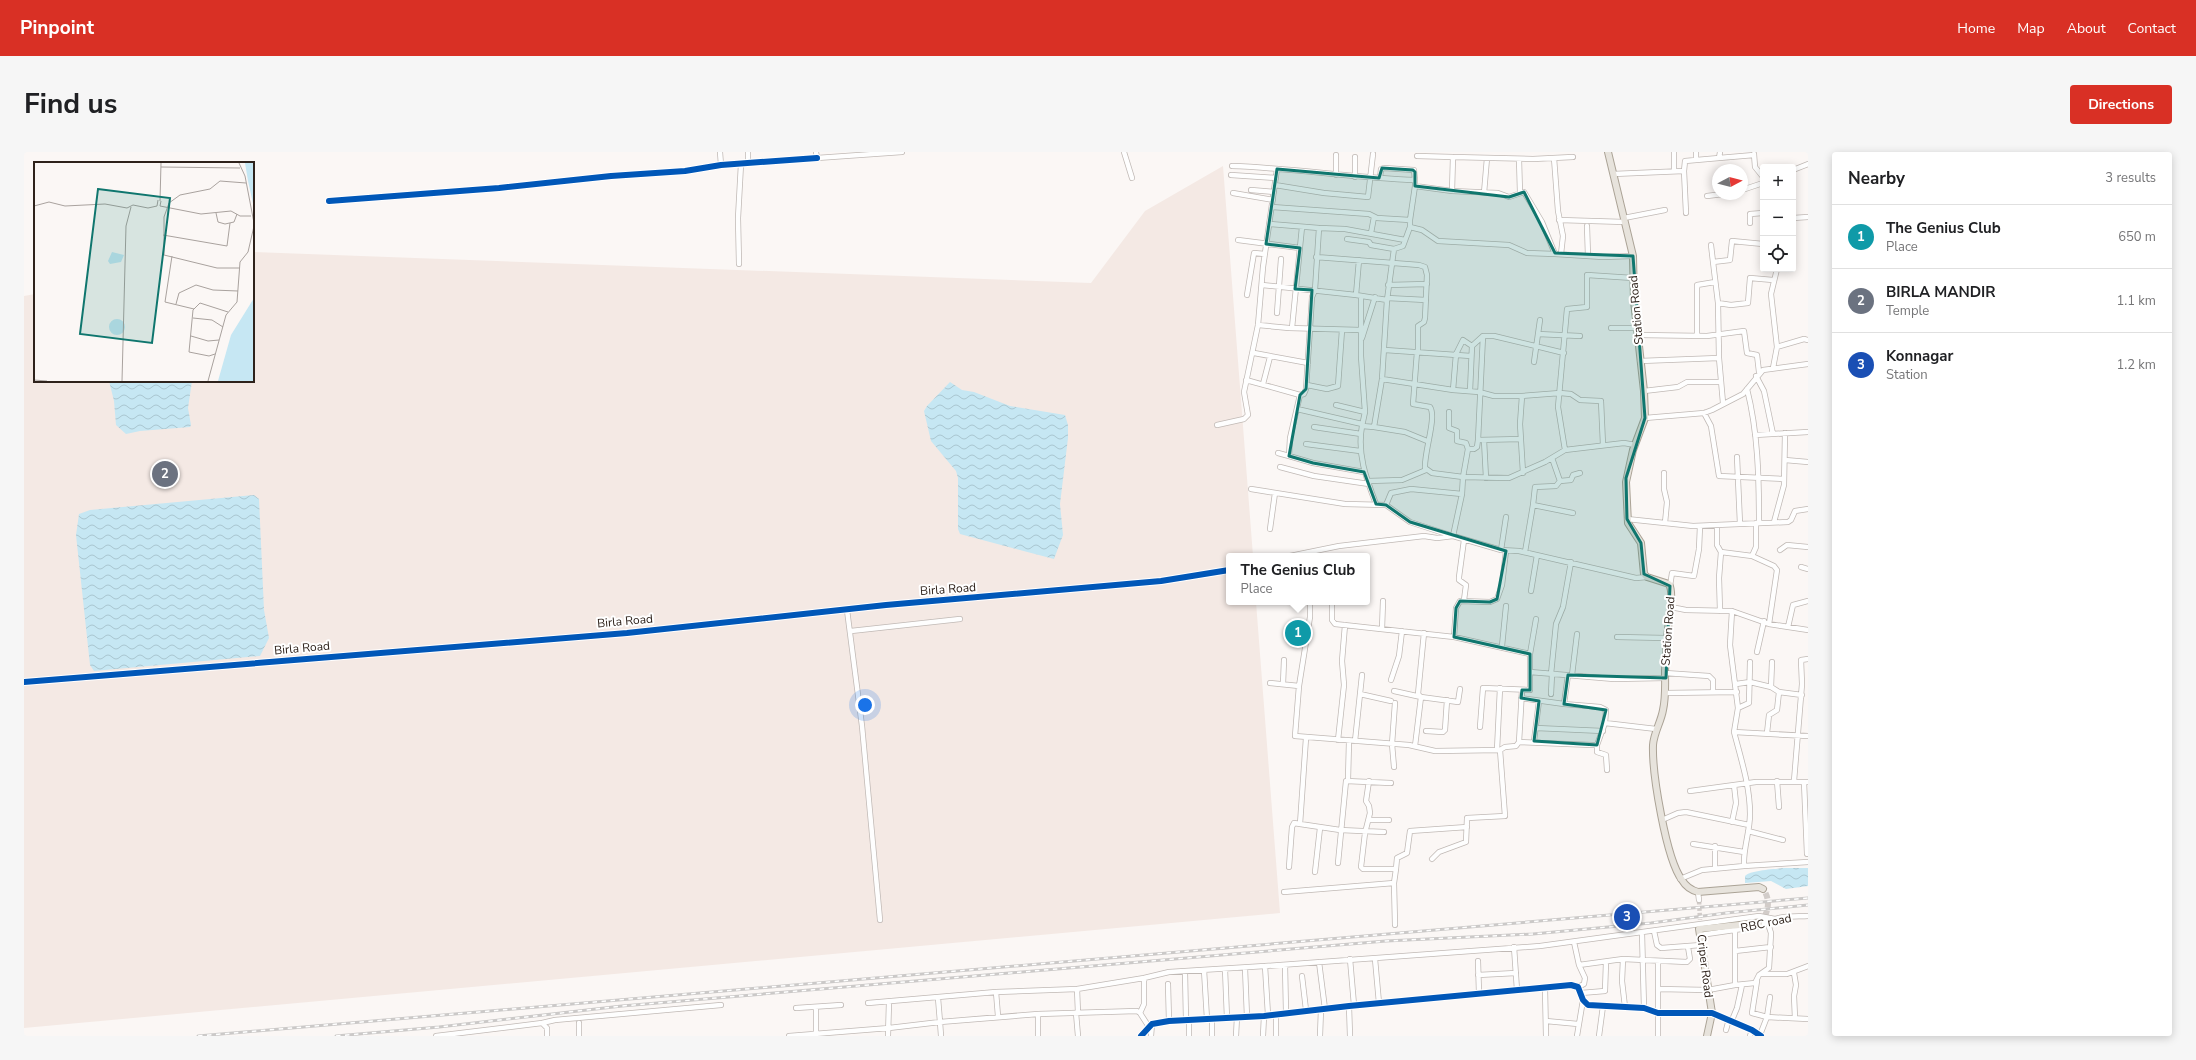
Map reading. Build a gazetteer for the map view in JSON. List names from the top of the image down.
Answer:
{
  "streets": {
    "main road": ["Station Road", "Criper Road"],
    "street": ["Birla Road", "RBC road"]
  },
  "crossings": [
    ["RBC road", "Criper Road"]
  ],
  "north": "right",
  "page": {
    "header": "Pinpoint",
    "nav": [
      "Home",
      "Map",
      "About",
      "Contact"
    ],
    "title": "Find us",
    "buttons": "Directions",
    "heading": ["Nearby", "3 results"],
    "map_buttons": ["+", "−"],
    "list": [
      {
        "mark": "1",
        "name": "The Genius Club",
        "note": "Place",
        "value": "650 m"
      },
      {
        "mark": "2",
        "name": "BIRLA MANDIR",
        "note": "Temple",
        "value": "1.1 km"
      },
      {
        "mark": "3",
        "name": "Konnagar",
        "note": "Station",
        "value": "1.2 km"
      }
    ],
    "pins": ["2", "1", "3"],
    "popup": ["The Genius Club", "Place"]
  }
}
